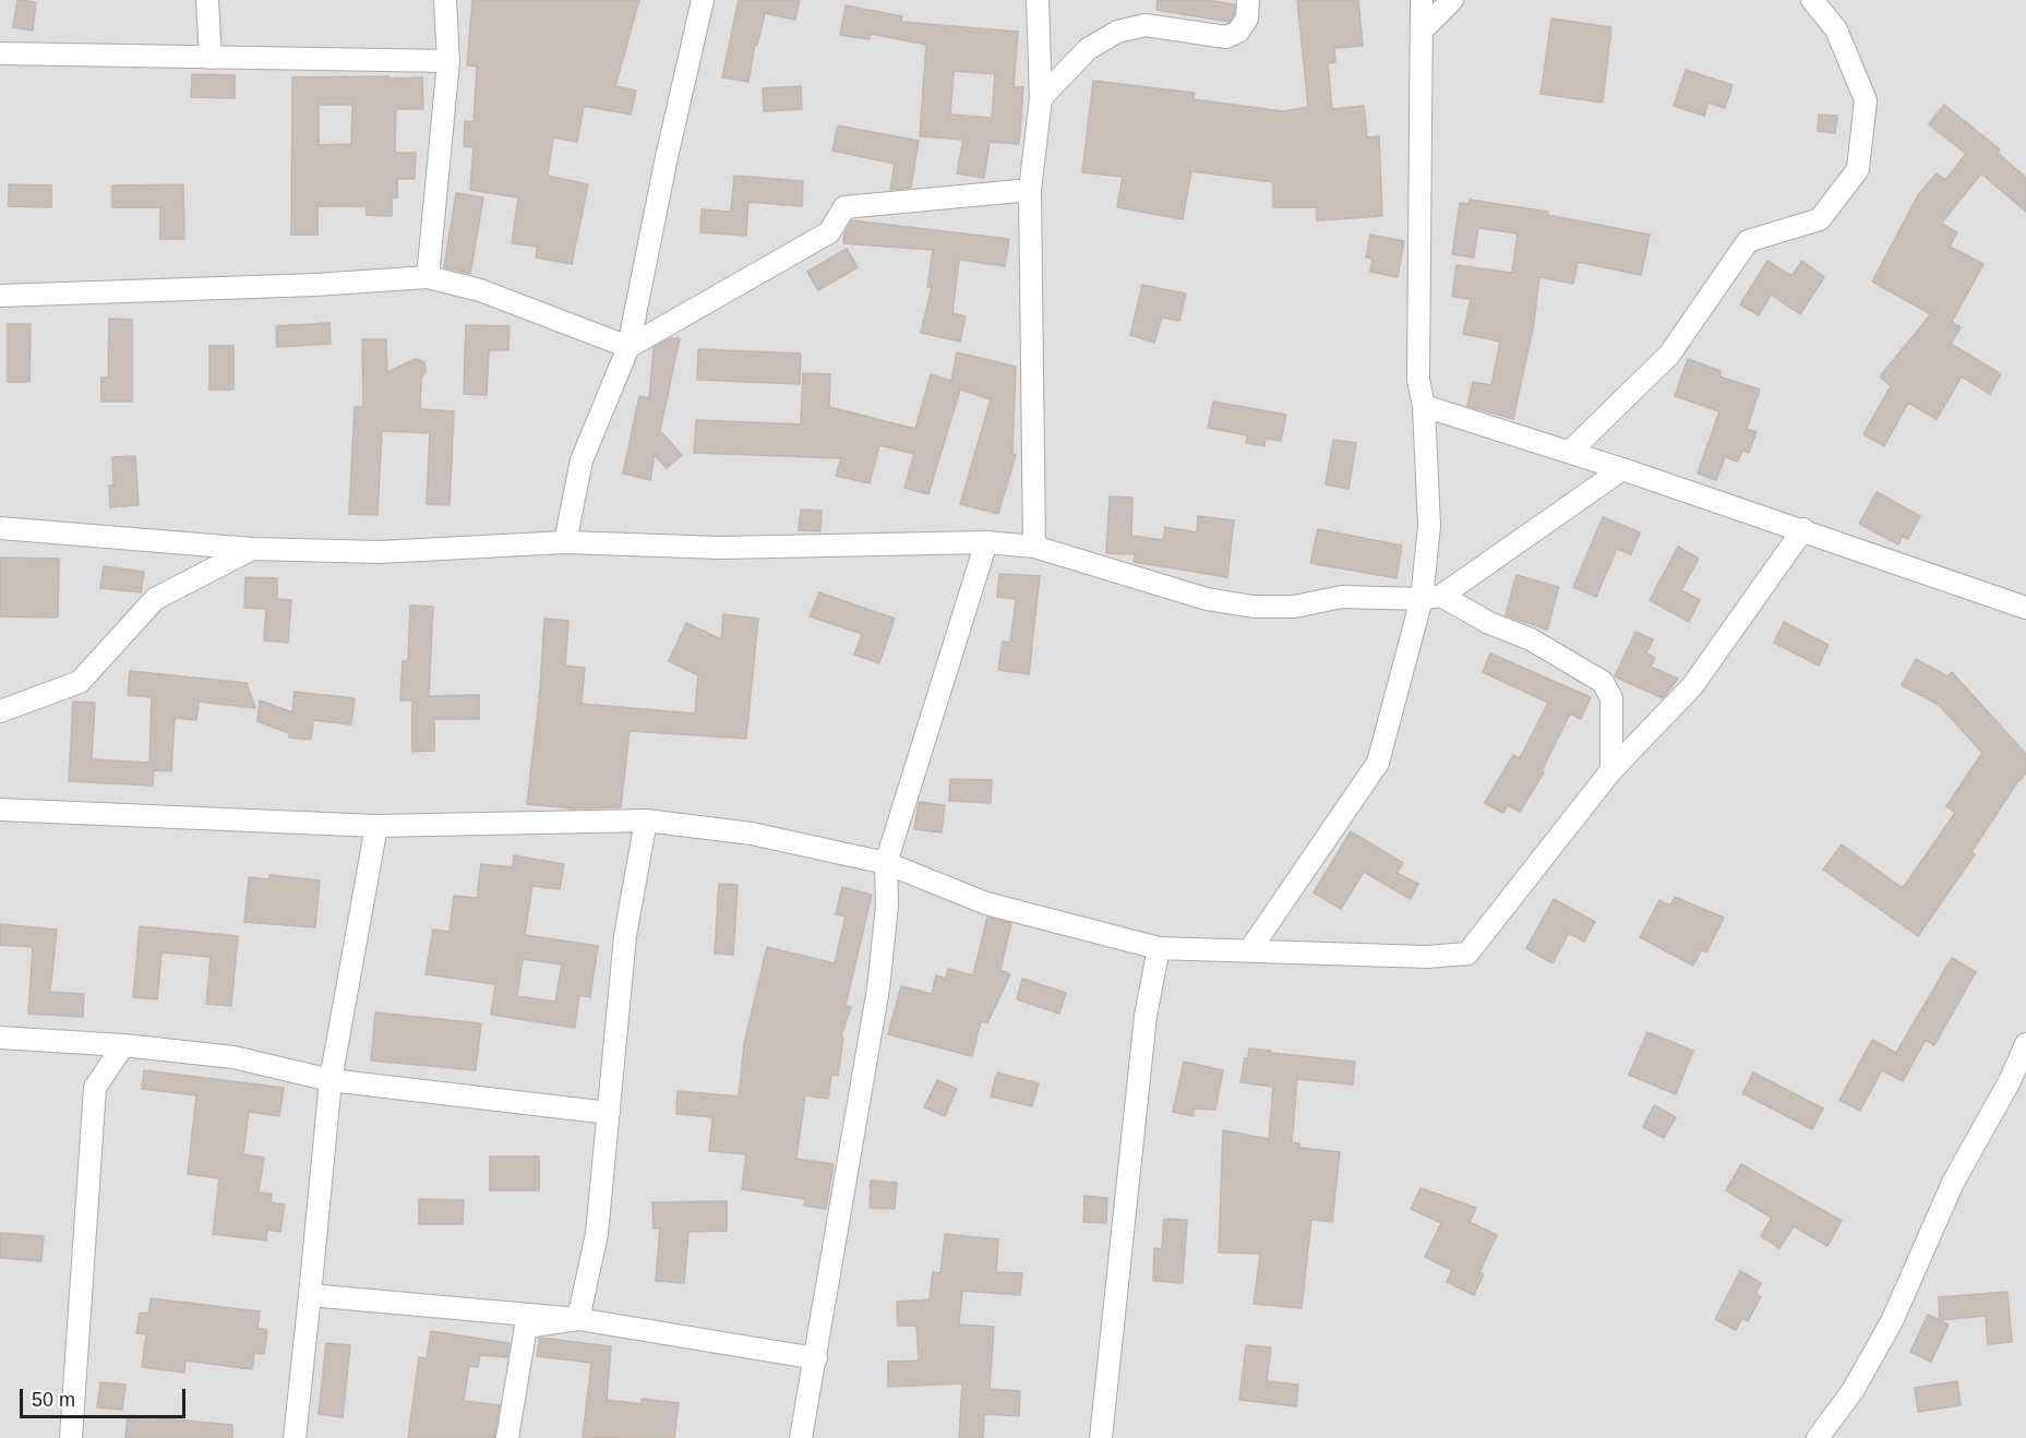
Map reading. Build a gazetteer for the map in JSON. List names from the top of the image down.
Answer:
{
  "scale_bar": "50 m"
}
